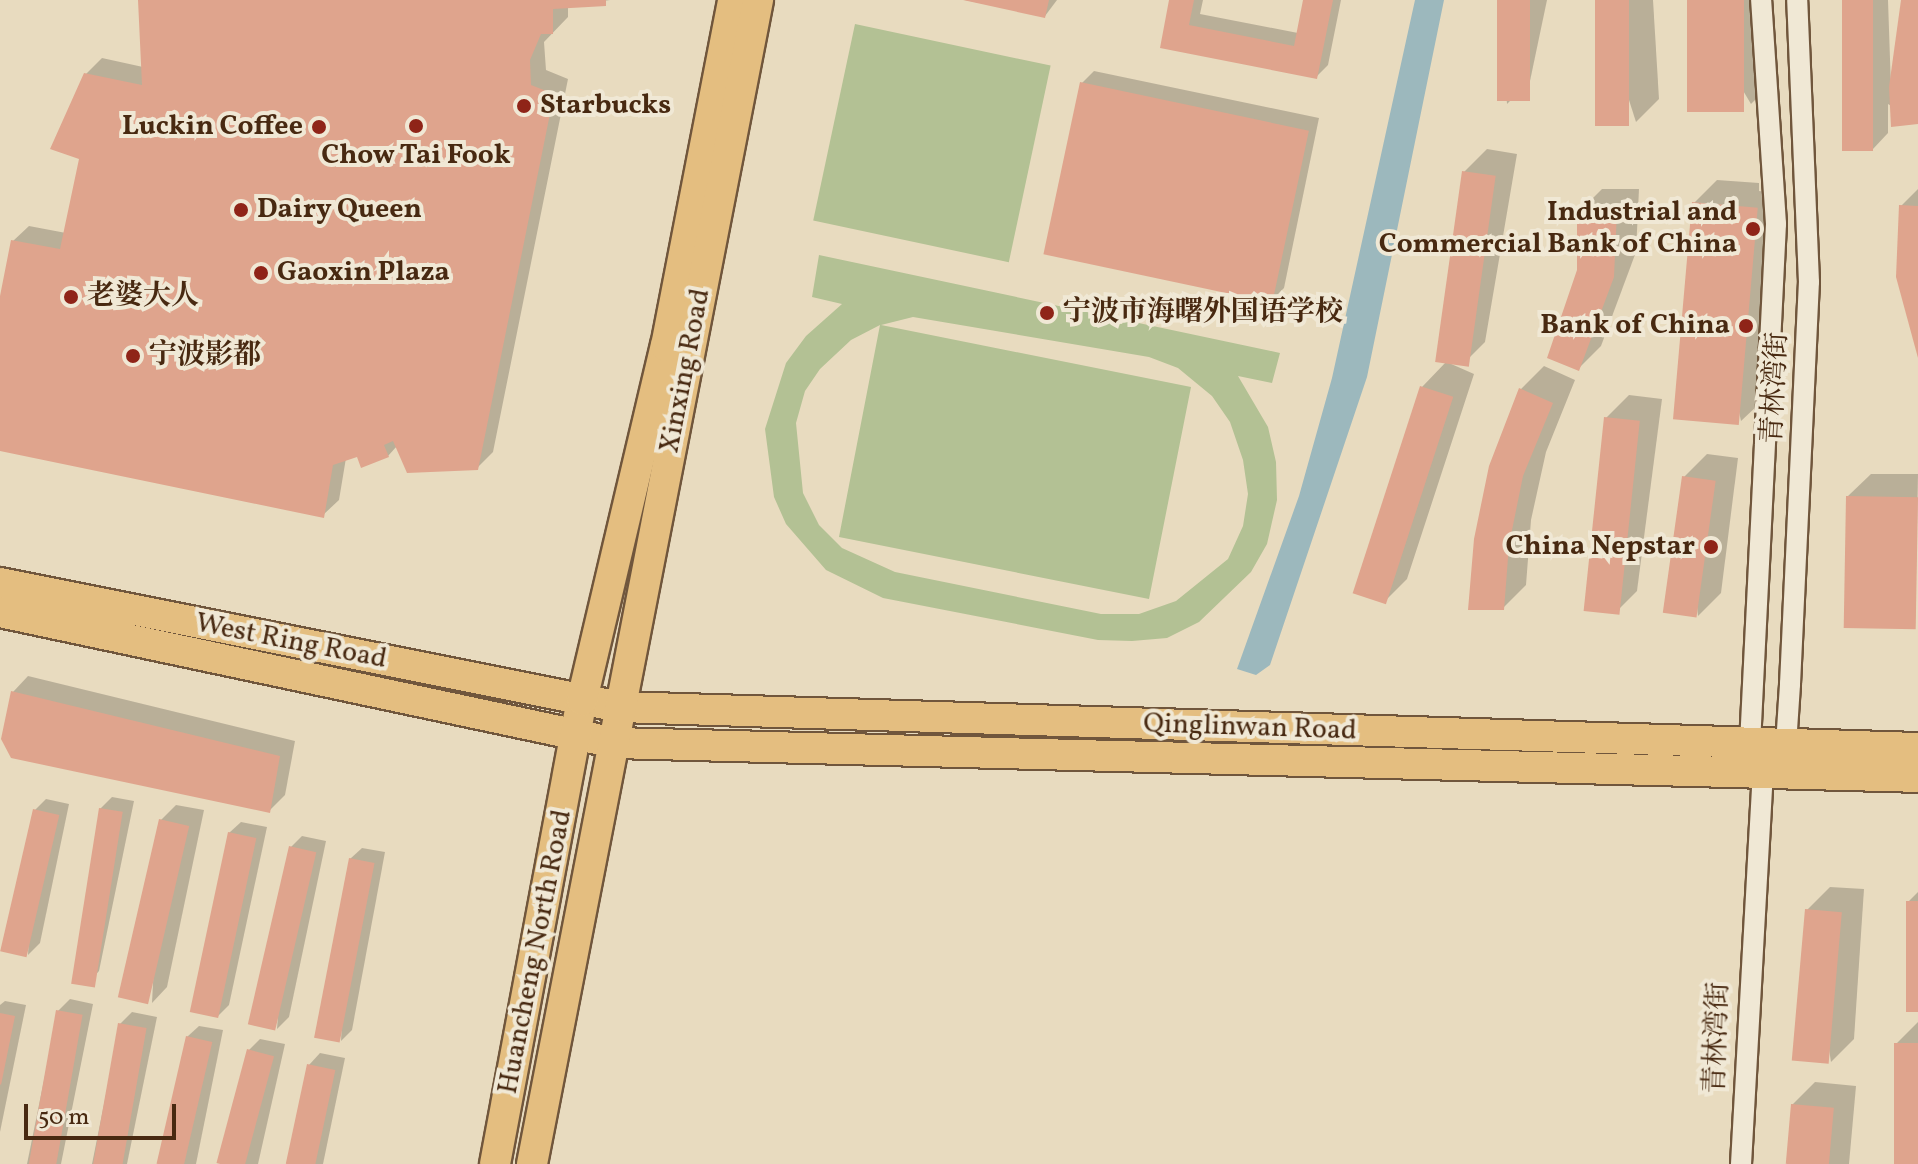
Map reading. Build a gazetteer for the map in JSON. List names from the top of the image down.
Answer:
{
  "streets": {
    "main road": [
      "Xinxing Road",
      "West Ring Road",
      "Qinglinwan Road",
      "Huancheng North Road"
    ],
    "street": ["青林湾街"]
  },
  "crossings": [
    ["Xinxing Road", "West Ring Road"],
    ["Xinxing Road", "Qinglinwan Road"],
    ["Xinxing Road", "Huancheng North Road"],
    ["青林湾街", "Qinglinwan Road"],
    ["West Ring Road", "Qinglinwan Road"],
    ["Qinglinwan Road", "Huancheng North Road"]
  ],
  "places": [
    "Starbucks",
    "Chow Tai Fook",
    "Luckin Coffee",
    "Dairy Queen",
    "Industrial and Commercial Bank of China",
    "Gaoxin Plaza",
    "老婆大人",
    "宁波市海曙外国语学校",
    "Bank of China",
    "宁波影都",
    "China Nepstar"
  ],
  "scale_bar": "50 m"
}
